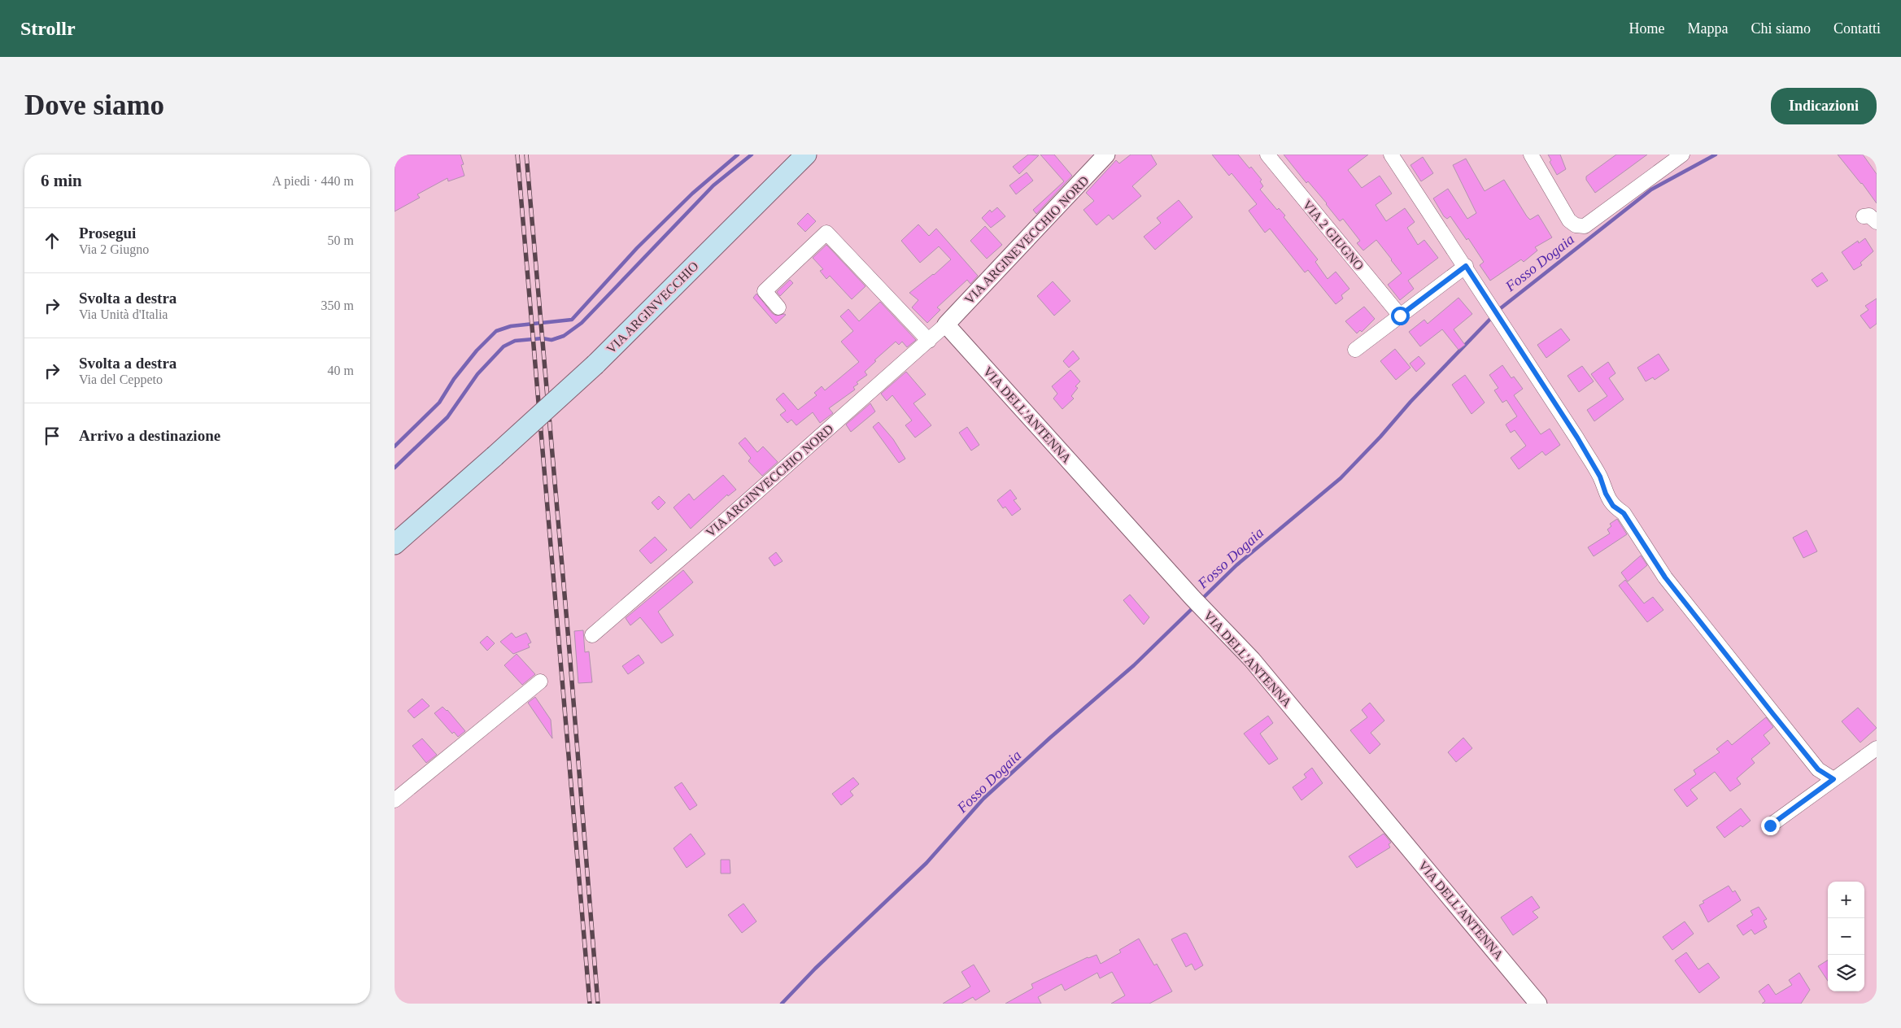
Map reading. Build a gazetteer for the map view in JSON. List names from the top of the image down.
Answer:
{
  "streets": {
    "main road": ["VIA ARGINVECCHIO"],
    "street": [
      "VIA 2 GIUGNO",
      "VIA ARGINEVECCHIO NORD",
      "VIA DELL'ANTENNA",
      "VIA ARGINVECCHIO NORD"
    ]
  },
  "crossings": [
    ["VIA ARGINEVECCHIO NORD", "VIA DELL'ANTENNA"],
    ["VIA ARGINEVECCHIO NORD", "VIA ARGINVECCHIO NORD"],
    ["VIA DELL'ANTENNA", "VIA ARGINVECCHIO NORD"]
  ],
  "water": ["Fosso Dogaia"],
  "page": {
    "header": "Strollr",
    "nav": [
      "Home",
      "Mappa",
      "Chi siamo",
      "Contatti"
    ],
    "buttons": "Indicazioni",
    "title": "Dove siamo",
    "heading": ["6 min", "A piedi · 440 m"],
    "list": [
      ["Prosegui", "Via 2 Giugno", "50 m"],
      ["Svolta a destra", "Via Unità d'Italia", "350 m"],
      ["Svolta a destra", "Via del Ceppeto", "40 m"],
      "Arrivo a destinazione"
    ],
    "map_buttons": ["+", "−"]
  }
}
